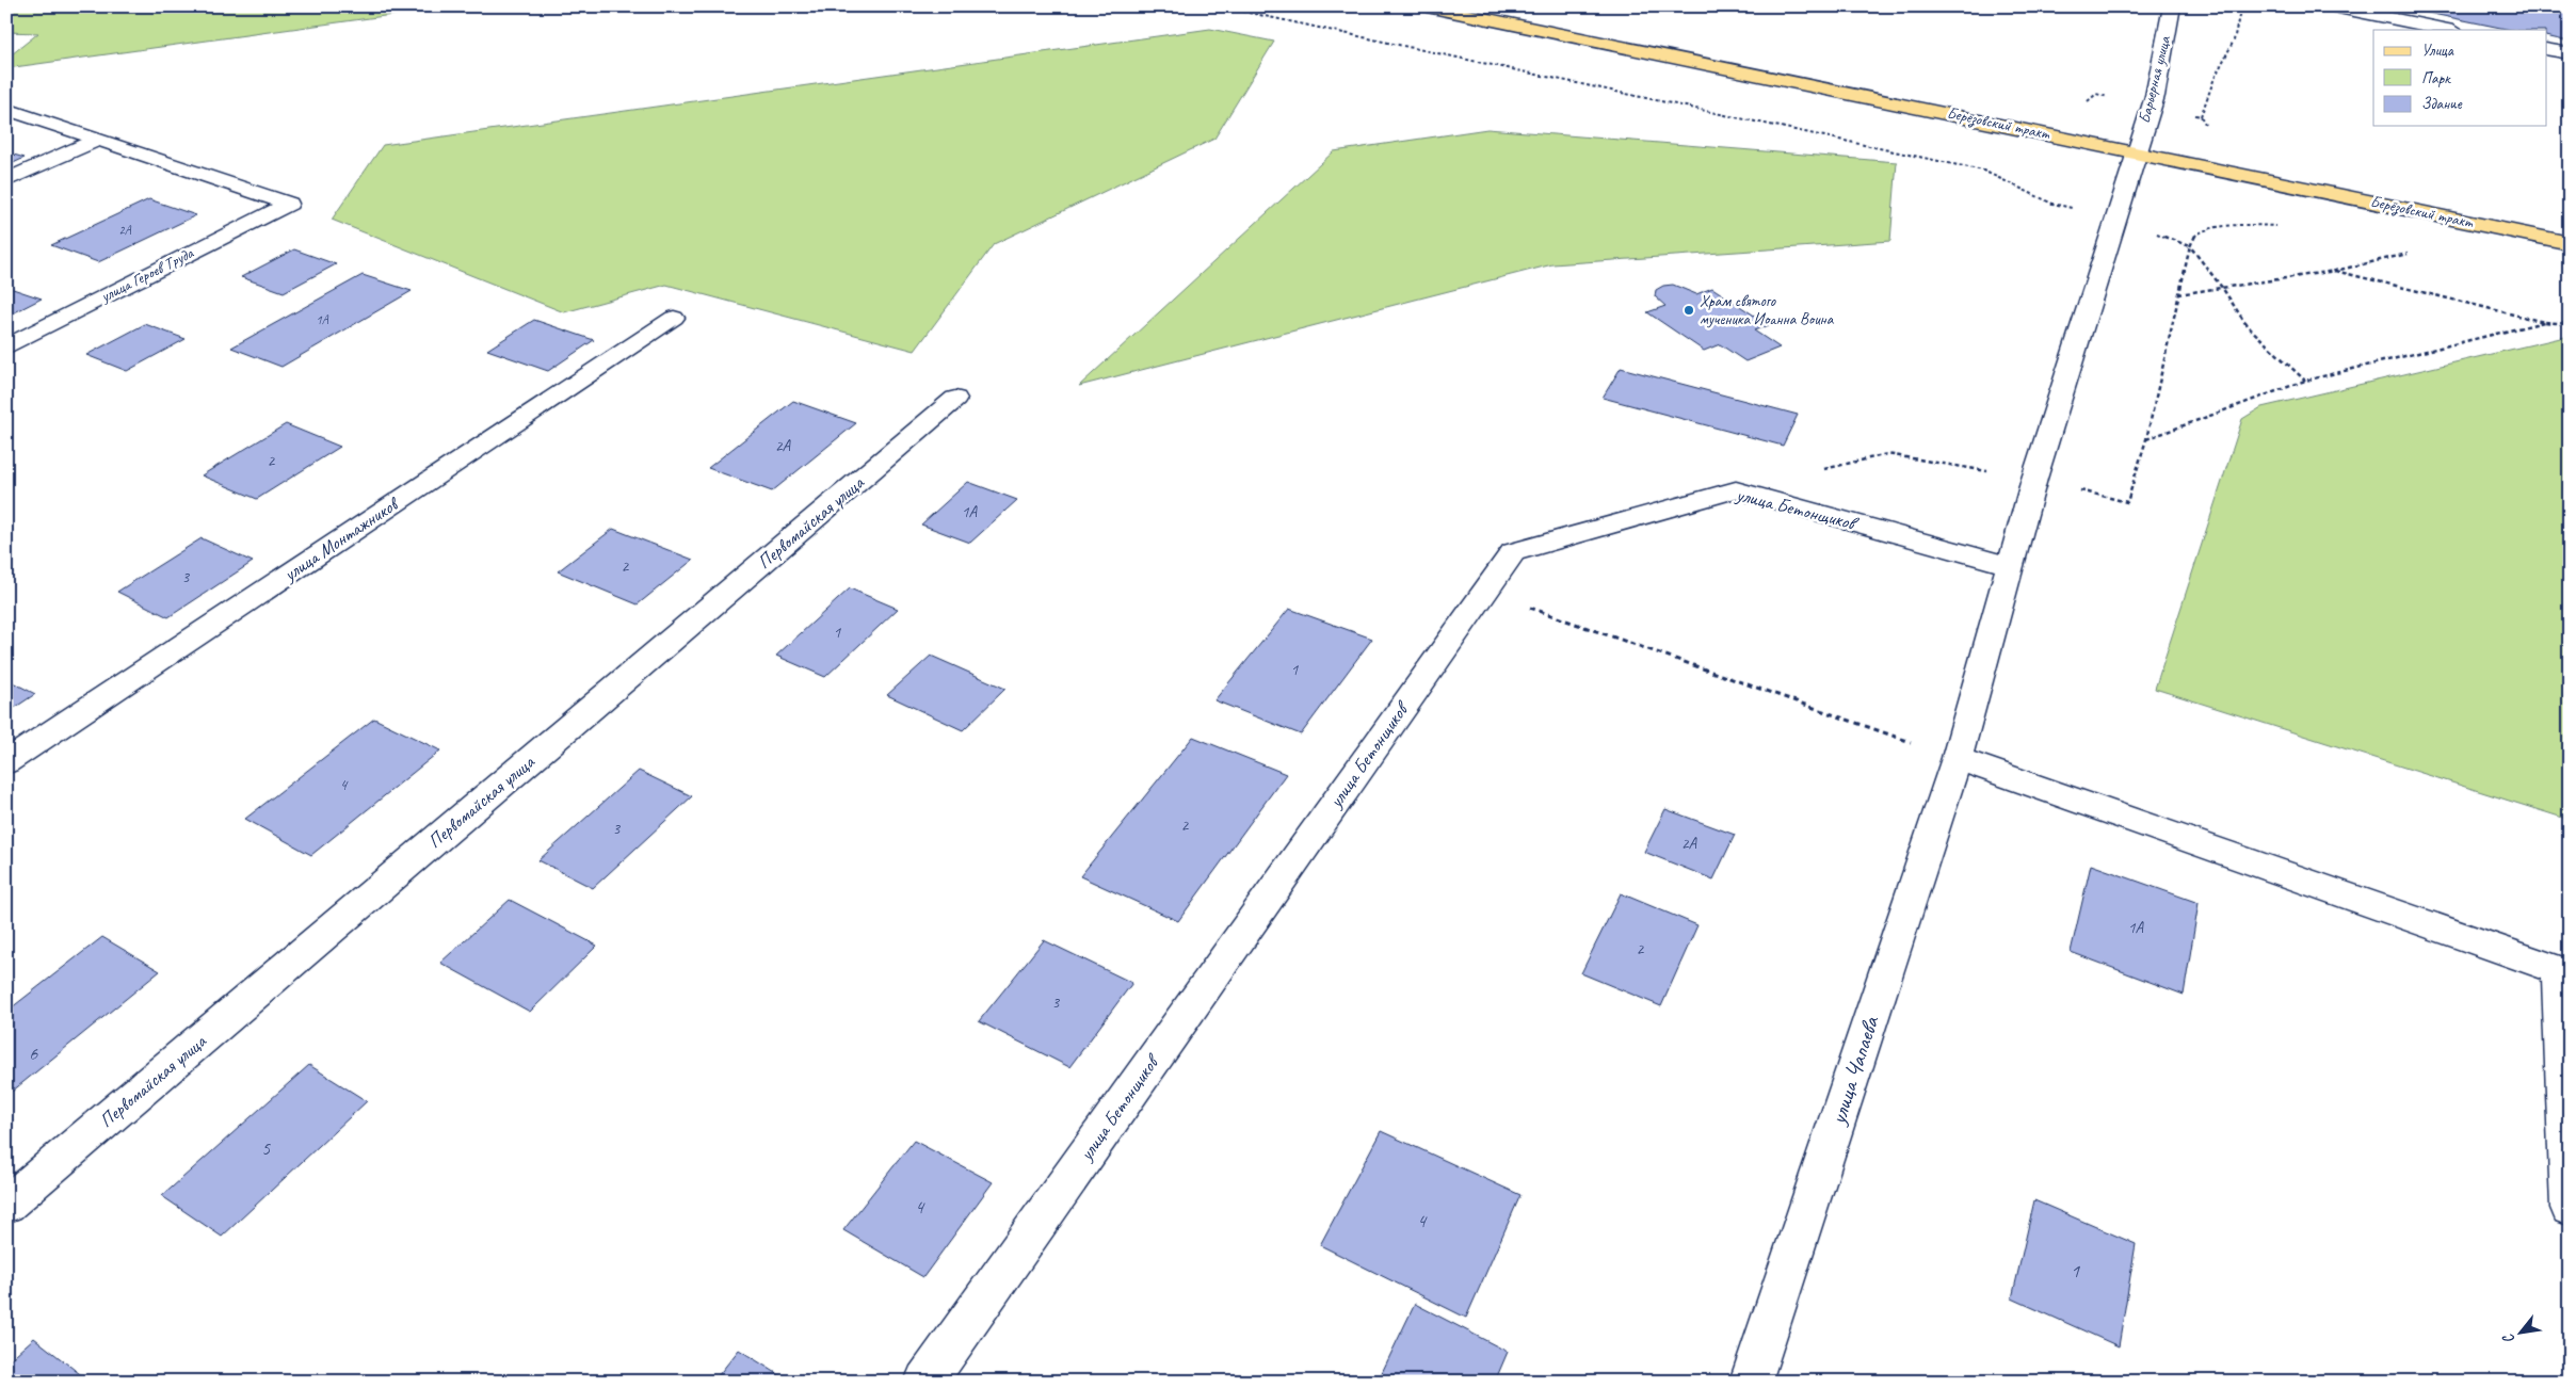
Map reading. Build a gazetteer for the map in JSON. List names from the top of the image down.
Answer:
{
  "streets": {
    "main road": ["Берёзовский тракт"],
    "street": [
      "Барьерная улица",
      "улица Героев Труда",
      "улица Бетонщиков",
      "Первомайская улица",
      "улица Монтажников",
      "улица Чапаева"
    ]
  },
  "crossings": [
    ["Барьерная улица", "Берёзовский тракт"],
    ["Барьерная улица", "улица Чапаева"],
    ["улица Бетонщиков", "улица Чапаева"]
  ],
  "places": ["Храм святого мученика Иоанна Воина"],
  "house_numbers": [
    "2А",
    "1А",
    "2А",
    "2",
    "1А",
    "2",
    "3",
    "1",
    "1",
    "4",
    "2",
    "3",
    "2А",
    "1А",
    "2",
    "3",
    "6",
    "5",
    "4",
    "4",
    "1"
  ],
  "legend": ["Улица", "Парк", "Здание"],
  "north": "bottom left"
}
